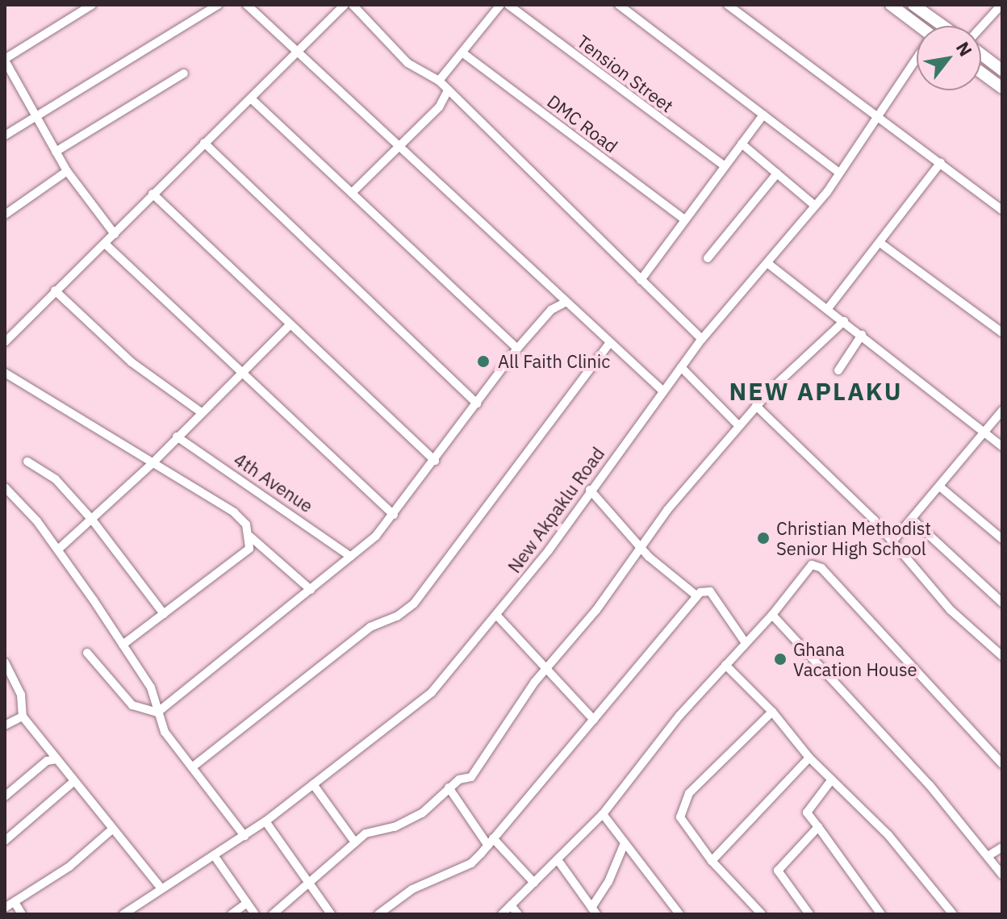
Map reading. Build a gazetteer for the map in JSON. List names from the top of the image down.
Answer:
{
  "streets": {
    "street": [
      "Tension Street",
      "DMC Road",
      "4th Avenue",
      "New Akpaklu Road"
    ]
  },
  "districts": ["NEW APLAKU"],
  "places": ["All Faith Clinic", "Christian Methodist Senior High School", "Ghana Vacation House"],
  "north": "top right"
}
